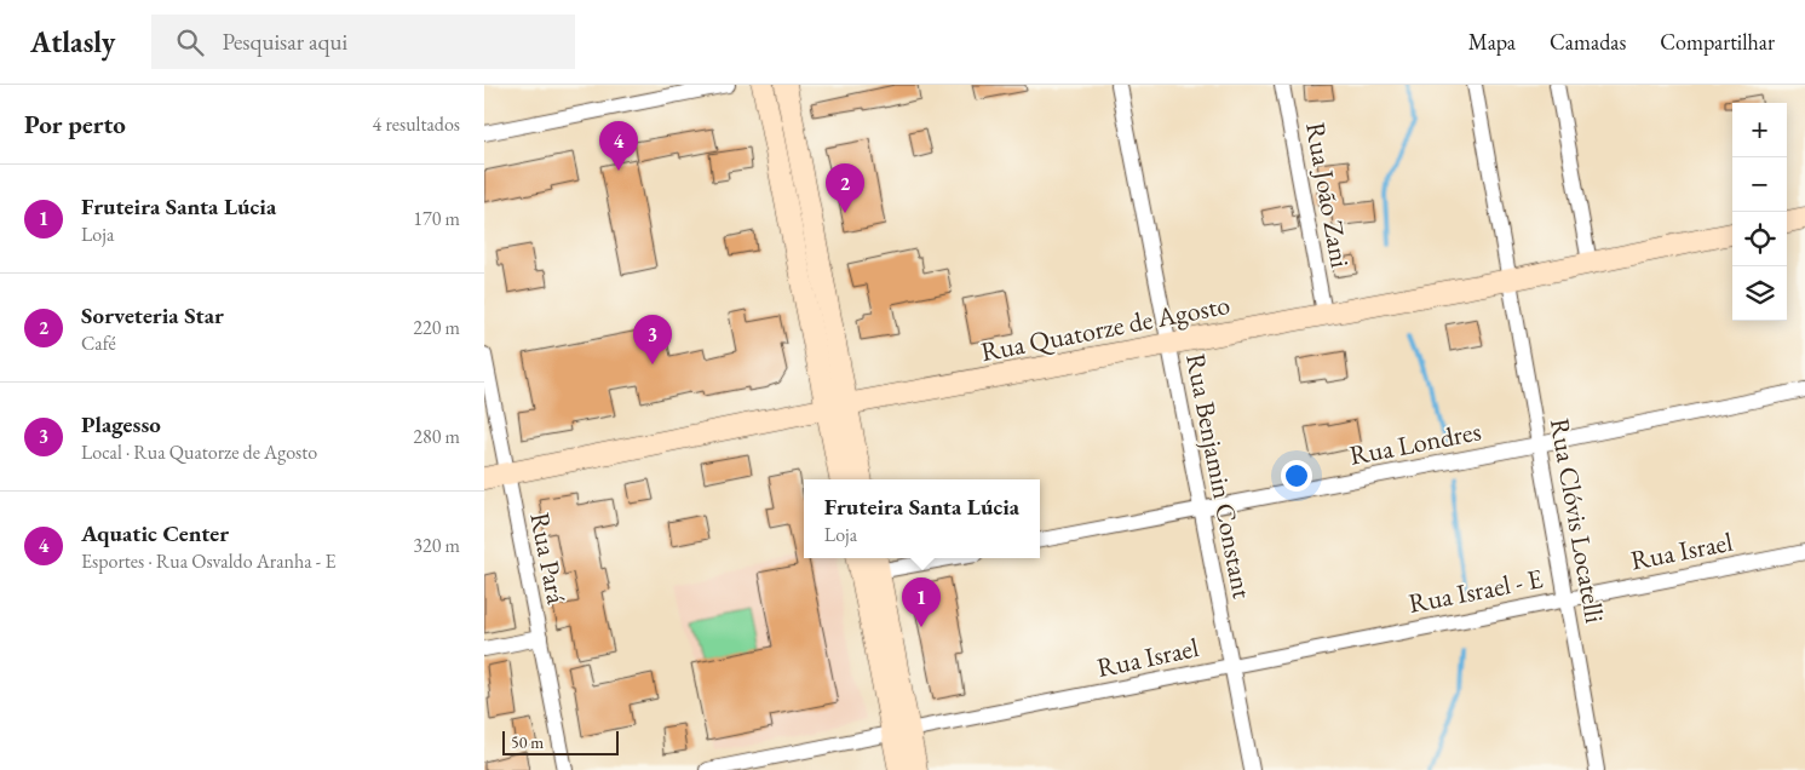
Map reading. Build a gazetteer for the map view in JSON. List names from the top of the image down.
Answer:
{
  "streets": {
    "street": [
      "Rua João Zani",
      "Rua Quatorze de Agosto",
      "Rua Londres",
      "Rua Benjamin Constant",
      "Rua Clóvis Locatelli",
      "Rua Israel",
      "Rua Pará",
      "Rua Israel - E"
    ]
  },
  "crossings": [
    ["Rua João Zani", "Rua Quatorze de Agosto"],
    ["Rua Quatorze de Agosto", "Rua Benjamin Constant"],
    ["Rua Quatorze de Agosto", "Rua Clóvis Locatelli"],
    ["Rua Quatorze de Agosto", "Rua Pará"],
    ["Rua Londres", "Rua Benjamin Constant"],
    ["Rua Londres", "Rua Clóvis Locatelli"],
    ["Rua Benjamin Constant", "Rua Israel"],
    ["Rua Clóvis Locatelli", "Rua Israel"],
    ["Rua Clóvis Locatelli", "Rua Israel - E"],
    ["Rua Israel", "Rua Israel - E"]
  ],
  "scale_bar": "50 m",
  "page": {
    "header": "Atlasly",
    "search": "Pesquisar aqui",
    "nav": ["Mapa", "Camadas", "Compartilhar"],
    "heading": ["Por perto", "4 resultados"],
    "map_buttons": ["+", "−"],
    "pins": [
      "4",
      "2",
      "3",
      "1"
    ],
    "list": [
      {
        "mark": "1",
        "name": "Fruteira Santa Lúcia",
        "note": "Loja",
        "value": "170 m"
      },
      {
        "mark": "2",
        "name": "Sorveteria Star",
        "note": "Café",
        "value": "220 m"
      },
      {
        "mark": "3",
        "name": "Plagesso",
        "note": "Local · Rua Quatorze de Agosto",
        "value": "280 m"
      },
      {
        "mark": "4",
        "name": "Aquatic Center",
        "note": "Esportes · Rua Osvaldo Aranha - E",
        "value": "320 m"
      }
    ],
    "popup": ["Fruteira Santa Lúcia", "Loja"],
    "scale": "50 m"
  }
}
